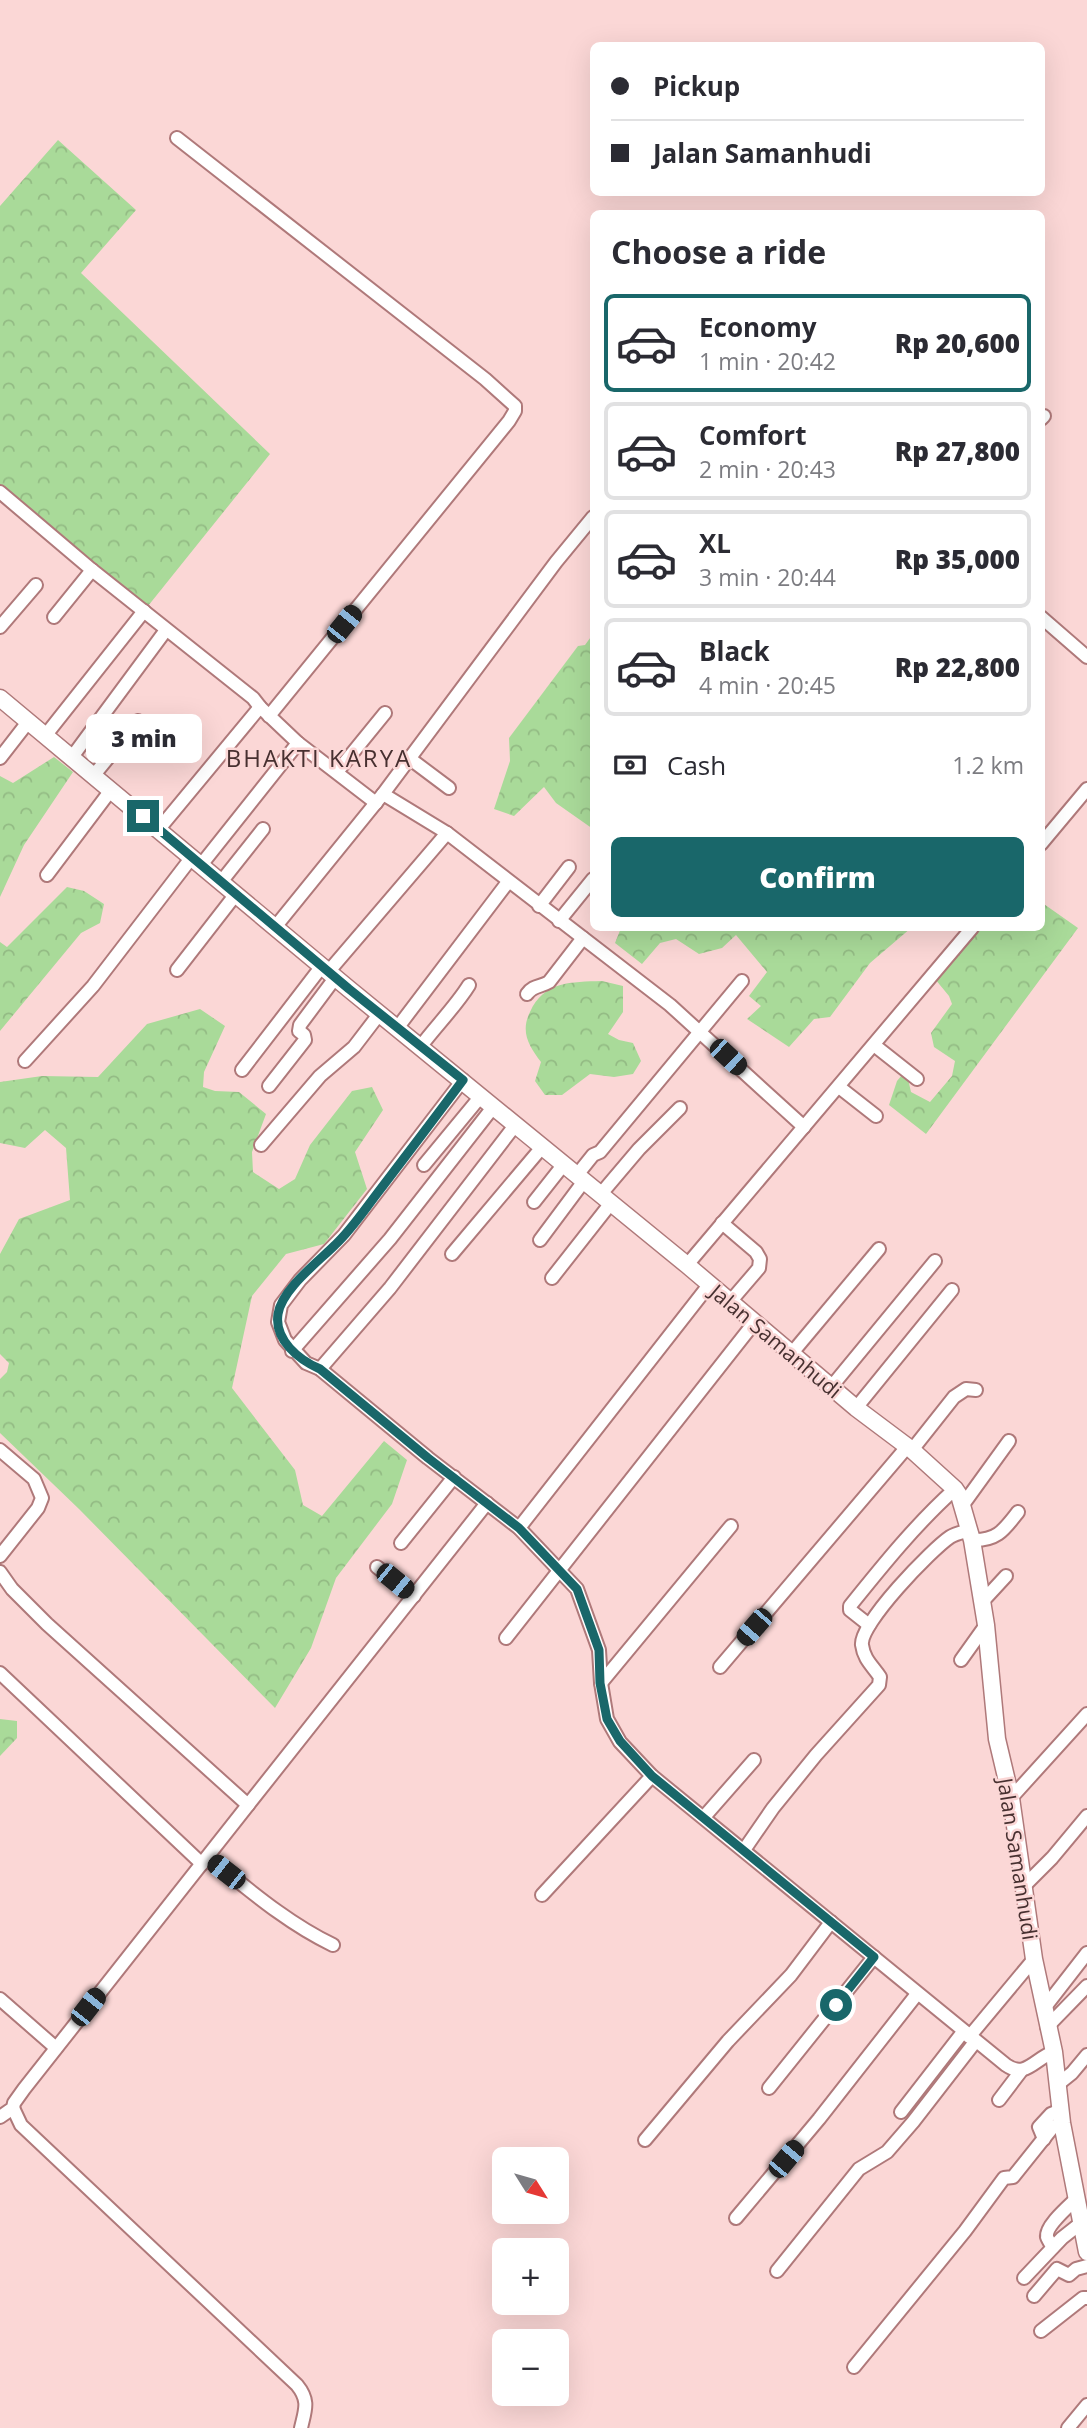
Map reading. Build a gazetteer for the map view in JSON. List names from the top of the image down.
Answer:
{
  "streets": {
    "street": ["Jalan Samanhudi"]
  },
  "districts": ["BHAKTI KARYA"],
  "north": "bottom right",
  "page": {
    "banner": ["Pickup", "Jalan Samanhudi"],
    "heading": "Choose a ride",
    "list": [
      {
        "name": "Economy",
        "note": "1 min · 20:42",
        "value": "Rp 20,600"
      },
      {
        "name": "Comfort",
        "note": "2 min · 20:43",
        "value": "Rp 27,800"
      },
      {
        "name": "XL",
        "note": "3 min · 20:44",
        "value": "Rp 35,000"
      },
      {
        "name": "Black",
        "note": "4 min · 20:45",
        "value": "Rp 22,800"
      }
    ],
    "bubble": "3 min",
    "pay": ["Cash", "1.2 km"],
    "buttons": "Confirm",
    "map_buttons": ["+", "−"]
  }
}
